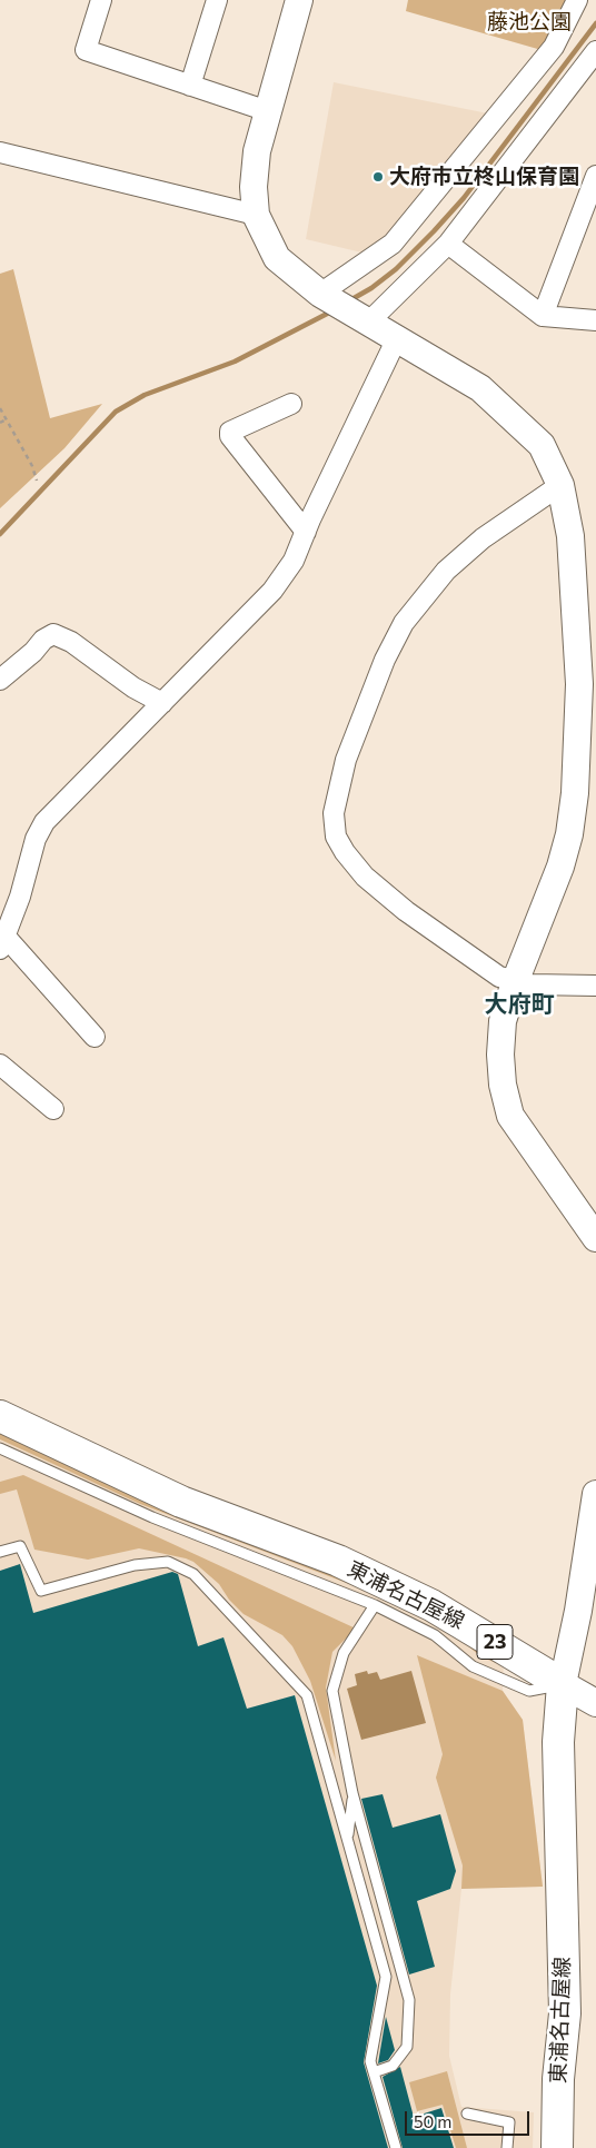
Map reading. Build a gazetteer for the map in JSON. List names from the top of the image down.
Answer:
{
  "streets": {
    "main road": ["東浦名古屋線", "23"]
  },
  "districts": ["大府町"],
  "parks": ["藤池公園"],
  "places": ["大府市立柊山保育園"],
  "scale_bar": "50 m"
}
